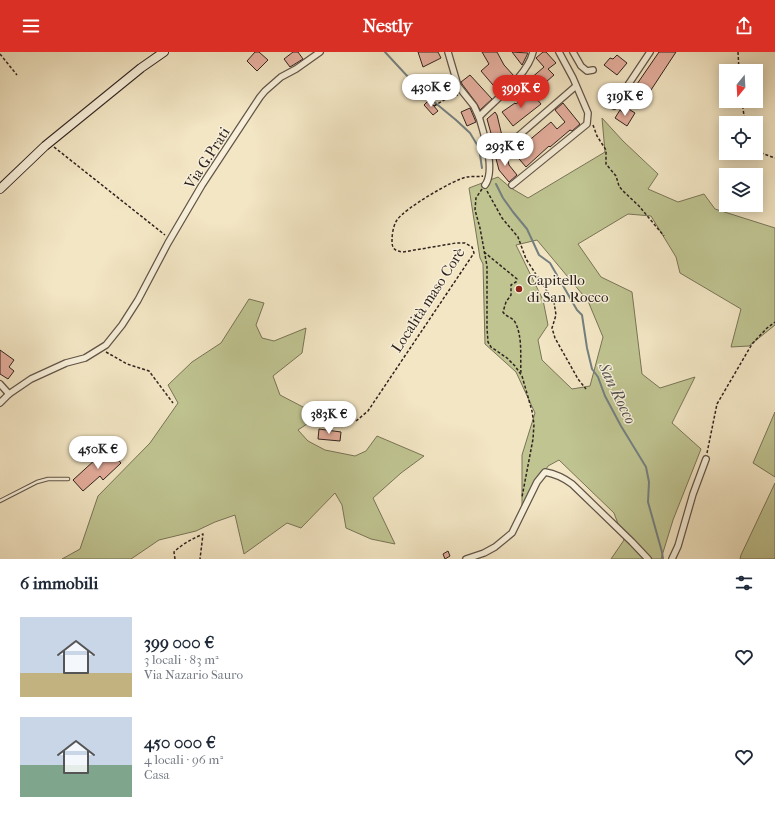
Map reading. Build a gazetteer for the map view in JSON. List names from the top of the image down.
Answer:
{
  "streets": {
    "street": ["Via G.Prati"],
    "path": ["Località maso Corè"]
  },
  "water": ["San Rocco"],
  "places": ["Capitello di San Rocco"],
  "north": "bottom",
  "page": {
    "header": "Nestly",
    "price": [
      "430K €",
      "399K €",
      "319K €",
      "293K €",
      "383K €",
      "450K €"
    ],
    "heading": "6 immobili",
    "list": [
      {
        "name": "399 000 €",
        "note": "3 locali · 83 m² · Via Nazario Sauro"
      },
      {
        "name": "450 000 €",
        "note": "4 locali · 96 m² · Casa"
      }
    ]
  }
}
